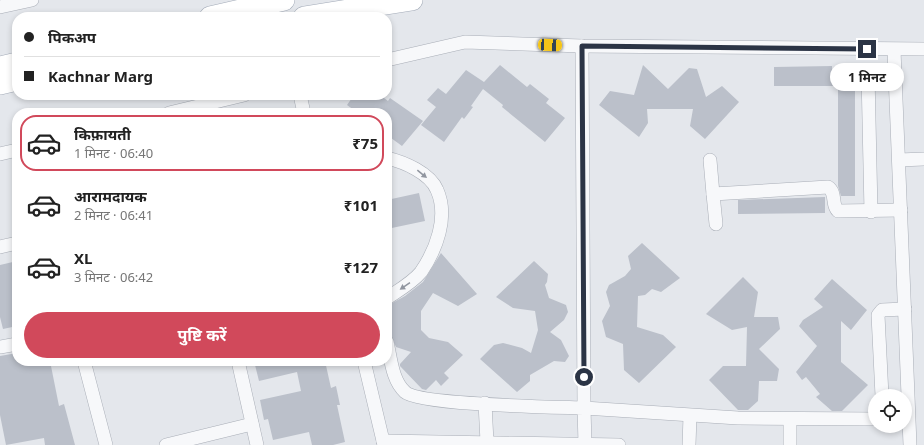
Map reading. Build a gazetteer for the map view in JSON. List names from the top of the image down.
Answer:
{
  "page": {
    "banner": ["पिकअप", "Kachnar Marg"],
    "bubble": "1 मिनट",
    "list": [
      {
        "name": "किफ़ायती",
        "note": "1 मिनट · 06:40",
        "value": "₹75"
      },
      {
        "name": "आरामदायक",
        "note": "2 मिनट · 06:41",
        "value": "₹101"
      },
      {
        "name": "XL",
        "note": "3 मिनट · 06:42",
        "value": "₹127"
      }
    ],
    "buttons": "पुष्टि करें"
  }
}
